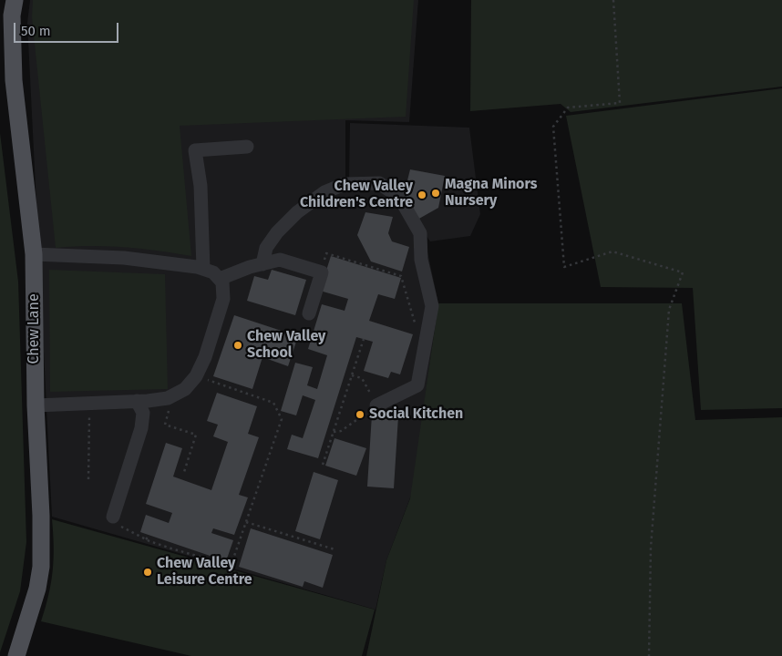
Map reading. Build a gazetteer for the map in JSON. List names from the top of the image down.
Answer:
{
  "streets": {
    "main road": ["Chew Lane"]
  },
  "places": [
    "Magna Minors Nursery",
    "Chew Valley Children's Centre",
    "Chew Valley School",
    "Social Kitchen",
    "Chew Valley Leisure Centre"
  ],
  "scale_bar": "50 m"
}
